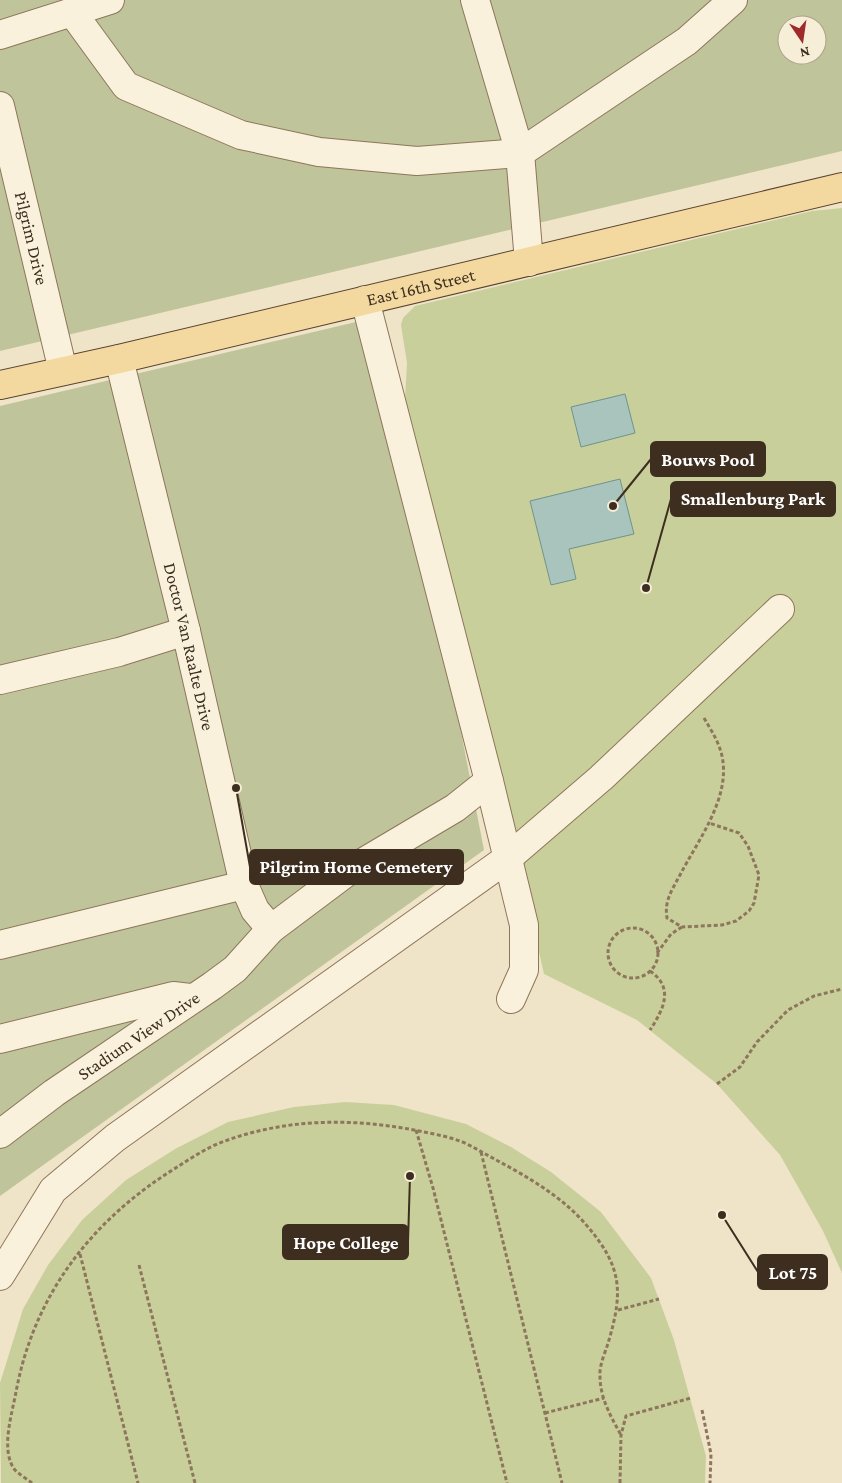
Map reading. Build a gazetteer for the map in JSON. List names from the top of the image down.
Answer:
{
  "streets": {
    "main road": ["East 16th Street"],
    "lane": ["Pilgrim Drive", "Doctor Van Raalte Drive", "Stadium View Drive"]
  },
  "crossings": [
    ["Pilgrim Drive", "East 16th Street"],
    ["East 16th Street", "Doctor Van Raalte Drive"],
    ["Doctor Van Raalte Drive", "Stadium View Drive"]
  ],
  "places": [
    "Bouws Pool",
    "Smallenburg Park",
    "Pilgrim Home Cemetery",
    "Hope College",
    "Lot 75"
  ],
  "north": "bottom"
}
